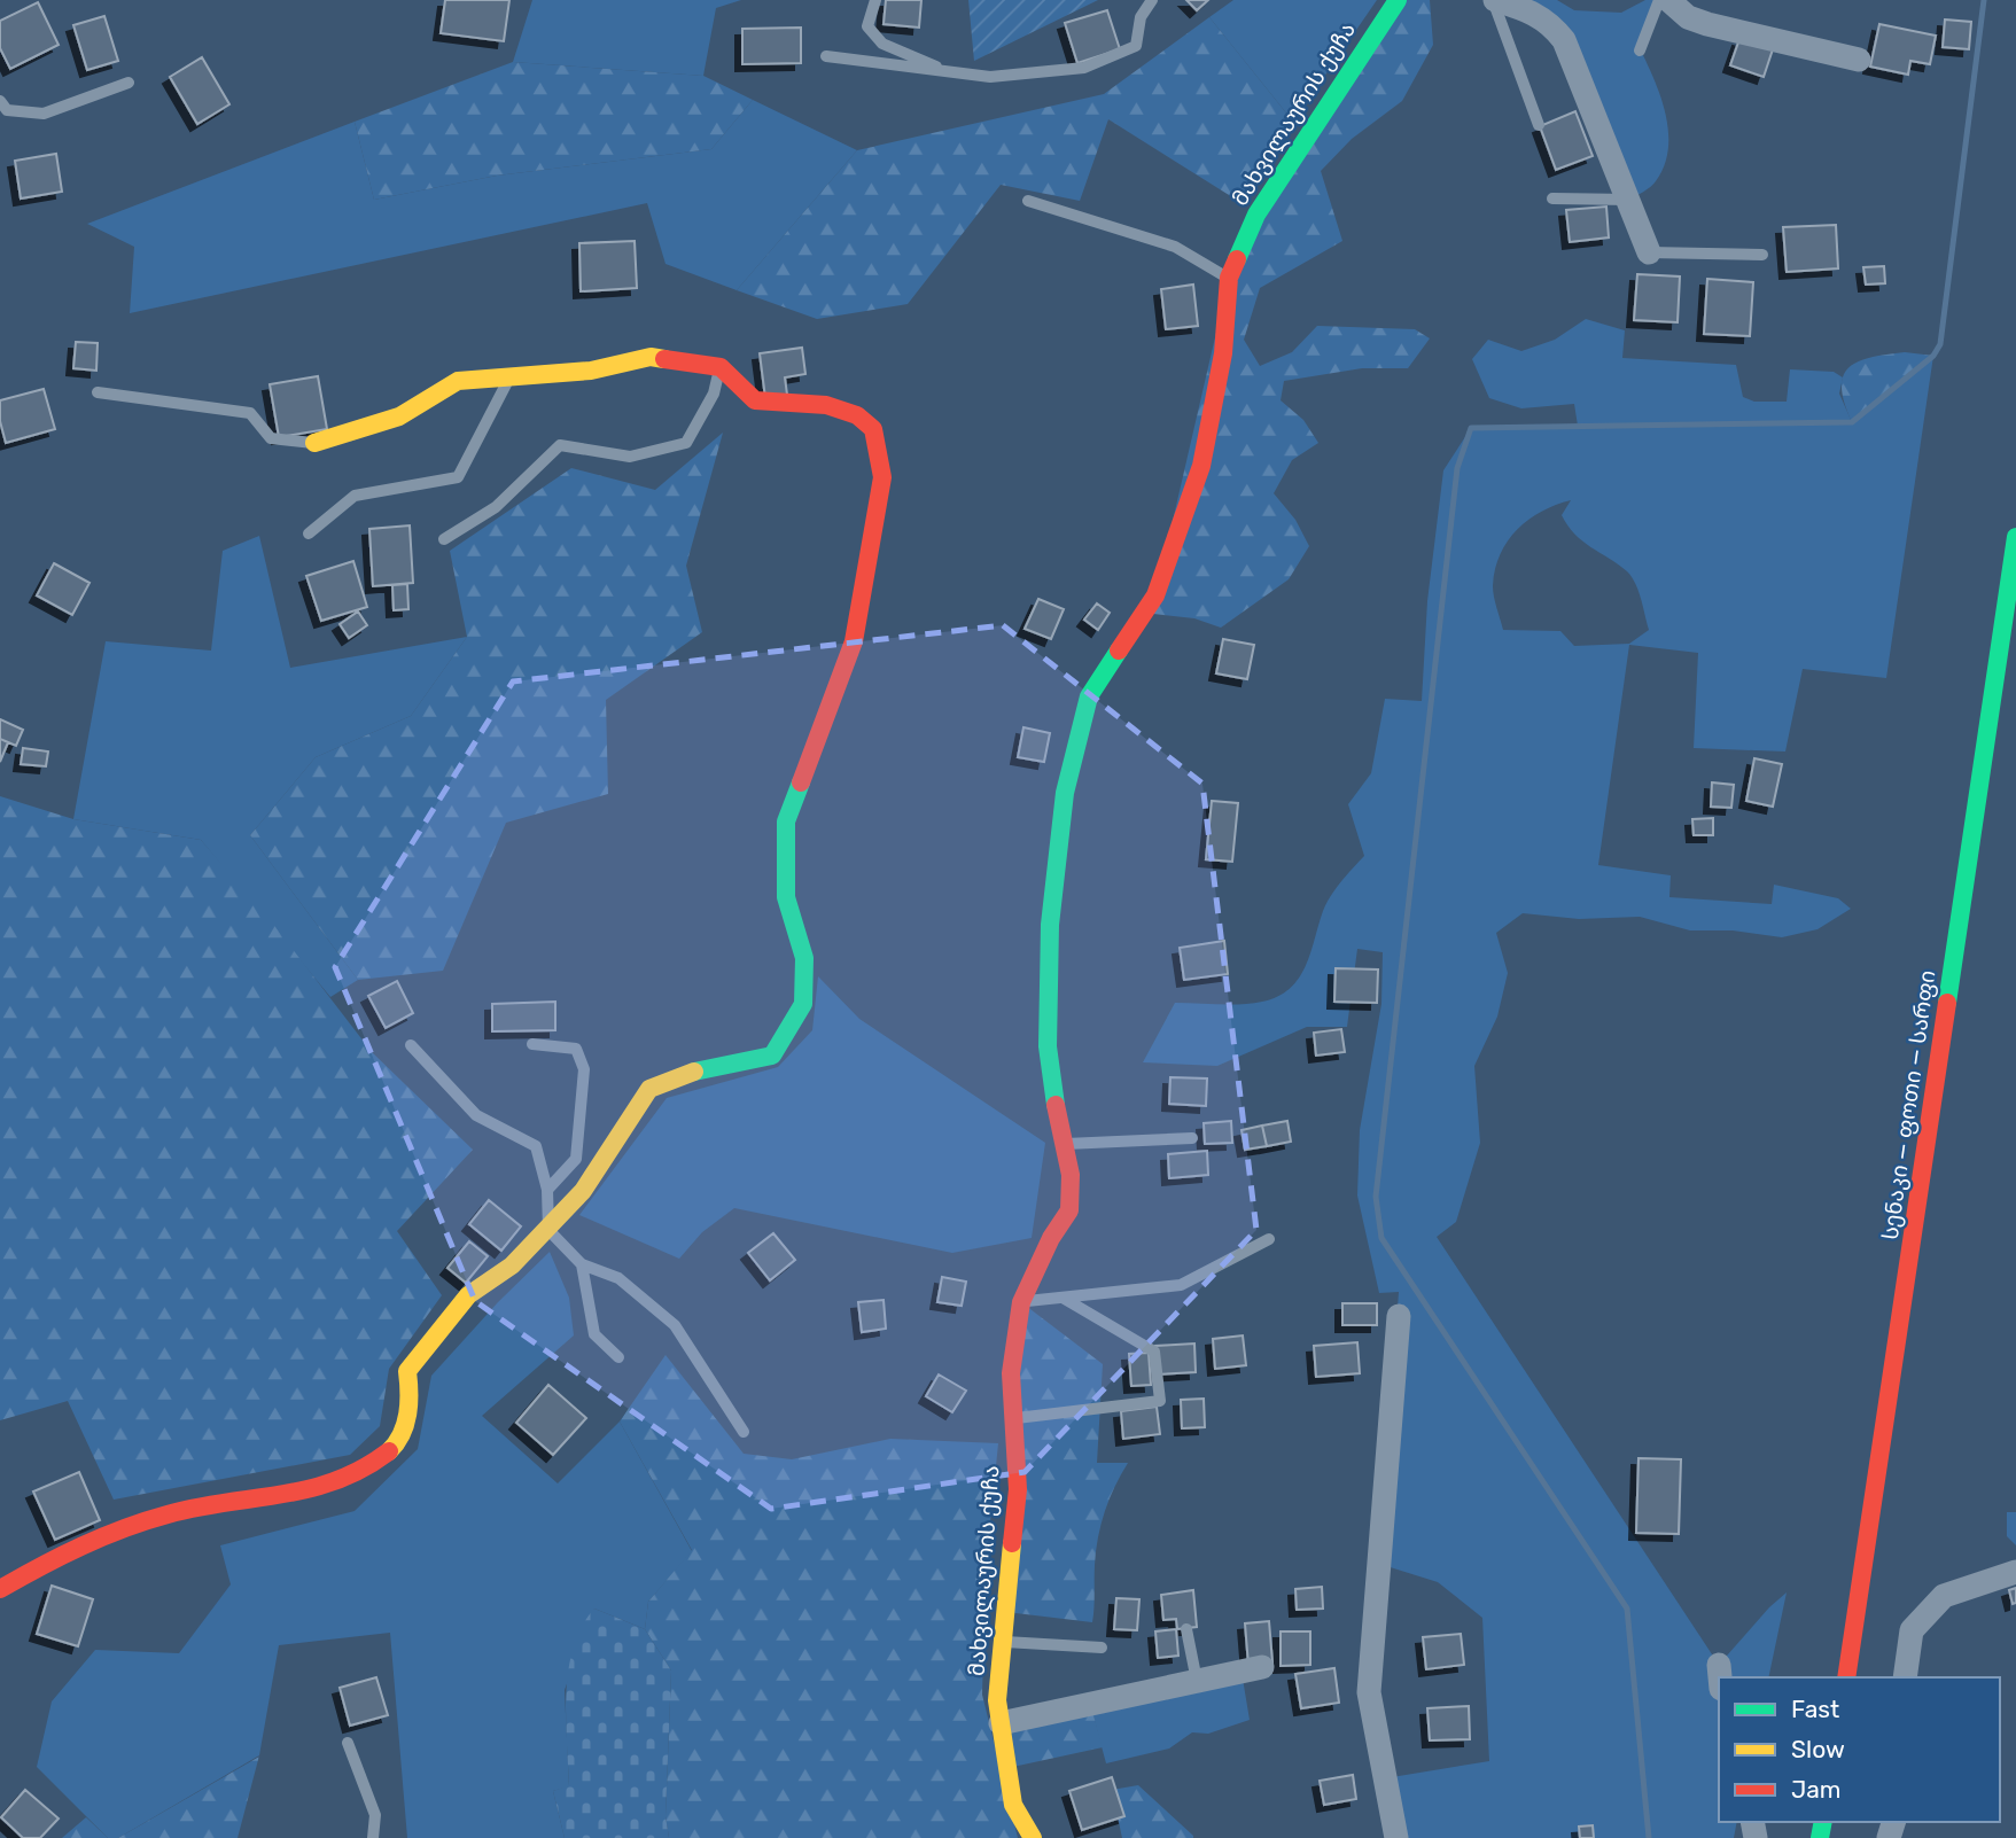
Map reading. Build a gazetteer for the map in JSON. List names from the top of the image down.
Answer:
{
  "streets": {
    "main road": ["მახვილაურის ქუჩა", "სენაკი — ფოთი — სარფი"]
  },
  "legend": ["Fast", "Slow", "Jam"]
}
